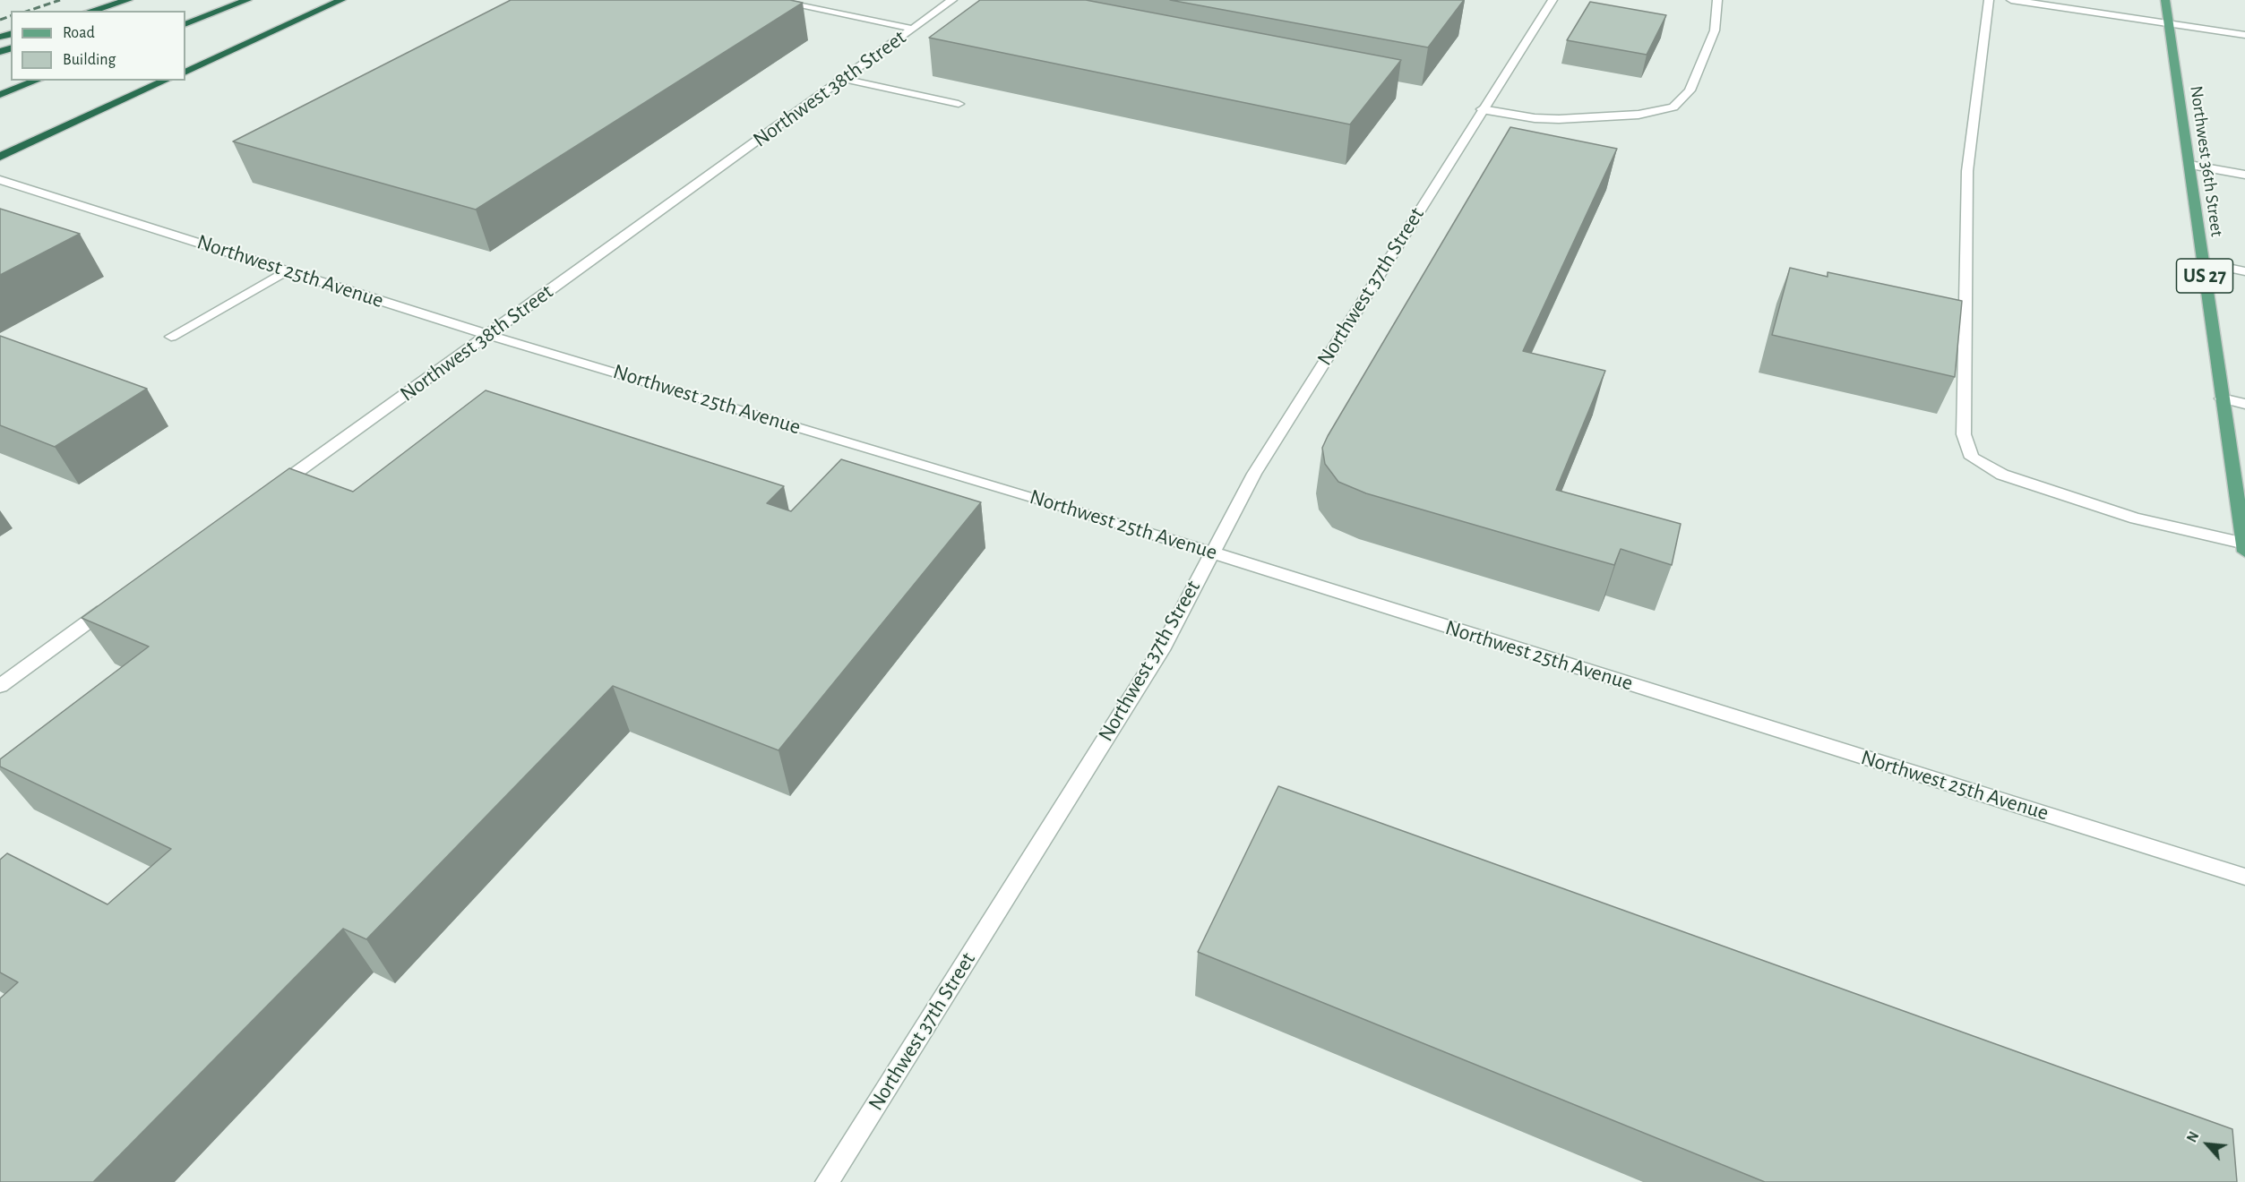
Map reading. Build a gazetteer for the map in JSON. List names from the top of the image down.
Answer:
{
  "streets": {
    "main road": ["Northwest 36th Street", "US 27"],
    "street": ["Northwest 38th Street", "Northwest 25th Avenue", "Northwest 37th Street"]
  },
  "crossings": [
    ["Northwest 38th Street", "Northwest 25th Avenue"],
    ["Northwest 25th Avenue", "Northwest 37th Street"]
  ],
  "legend": ["Road", "Building"],
  "north": "top left"
}
